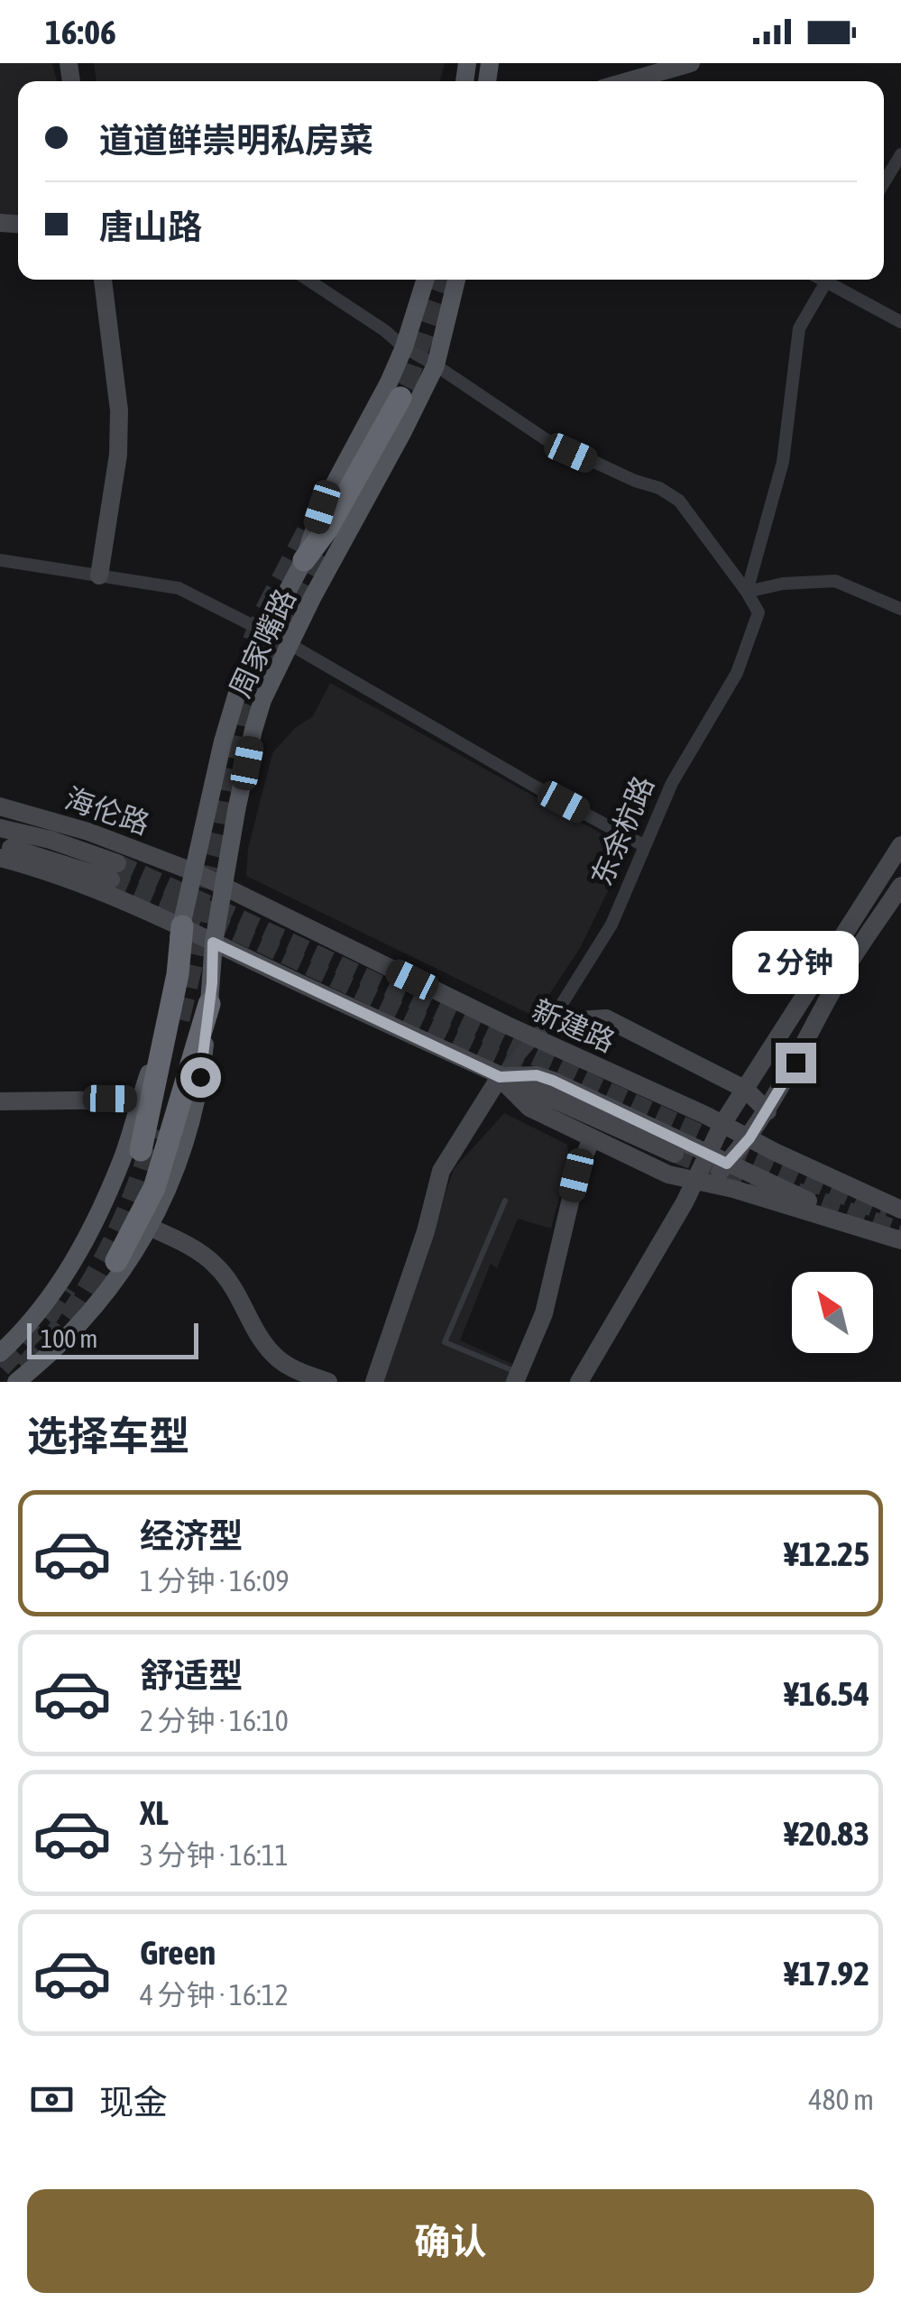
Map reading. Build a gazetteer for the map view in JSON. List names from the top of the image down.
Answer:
{
  "streets": {
    "main road": [
      "周家嘴路",
      "海伦路",
      "东余杭路",
      "新建路"
    ]
  },
  "crossings": [
    ["周家嘴路", "海伦路"],
    ["周家嘴路", "新建路"],
    ["海伦路", "新建路"],
    ["东余杭路", "新建路"]
  ],
  "scale_bar": "100 m",
  "north": "top left",
  "page": {
    "status": "16:06",
    "banner": ["道道鲜崇明私房菜", "唐山路"],
    "bubble": "2 分钟",
    "scale": "100 m",
    "heading": "选择车型",
    "list": [
      {
        "name": "经济型",
        "note": "1 分钟 · 16:09",
        "value": "¥12.25"
      },
      {
        "name": "舒适型",
        "note": "2 分钟 · 16:10",
        "value": "¥16.54"
      },
      {
        "name": "XL",
        "note": "3 分钟 · 16:11",
        "value": "¥20.83"
      },
      {
        "name": "Green",
        "note": "4 分钟 · 16:12",
        "value": "¥17.92"
      }
    ],
    "pay": ["现金", "480 m"],
    "buttons": "确认"
  }
}
